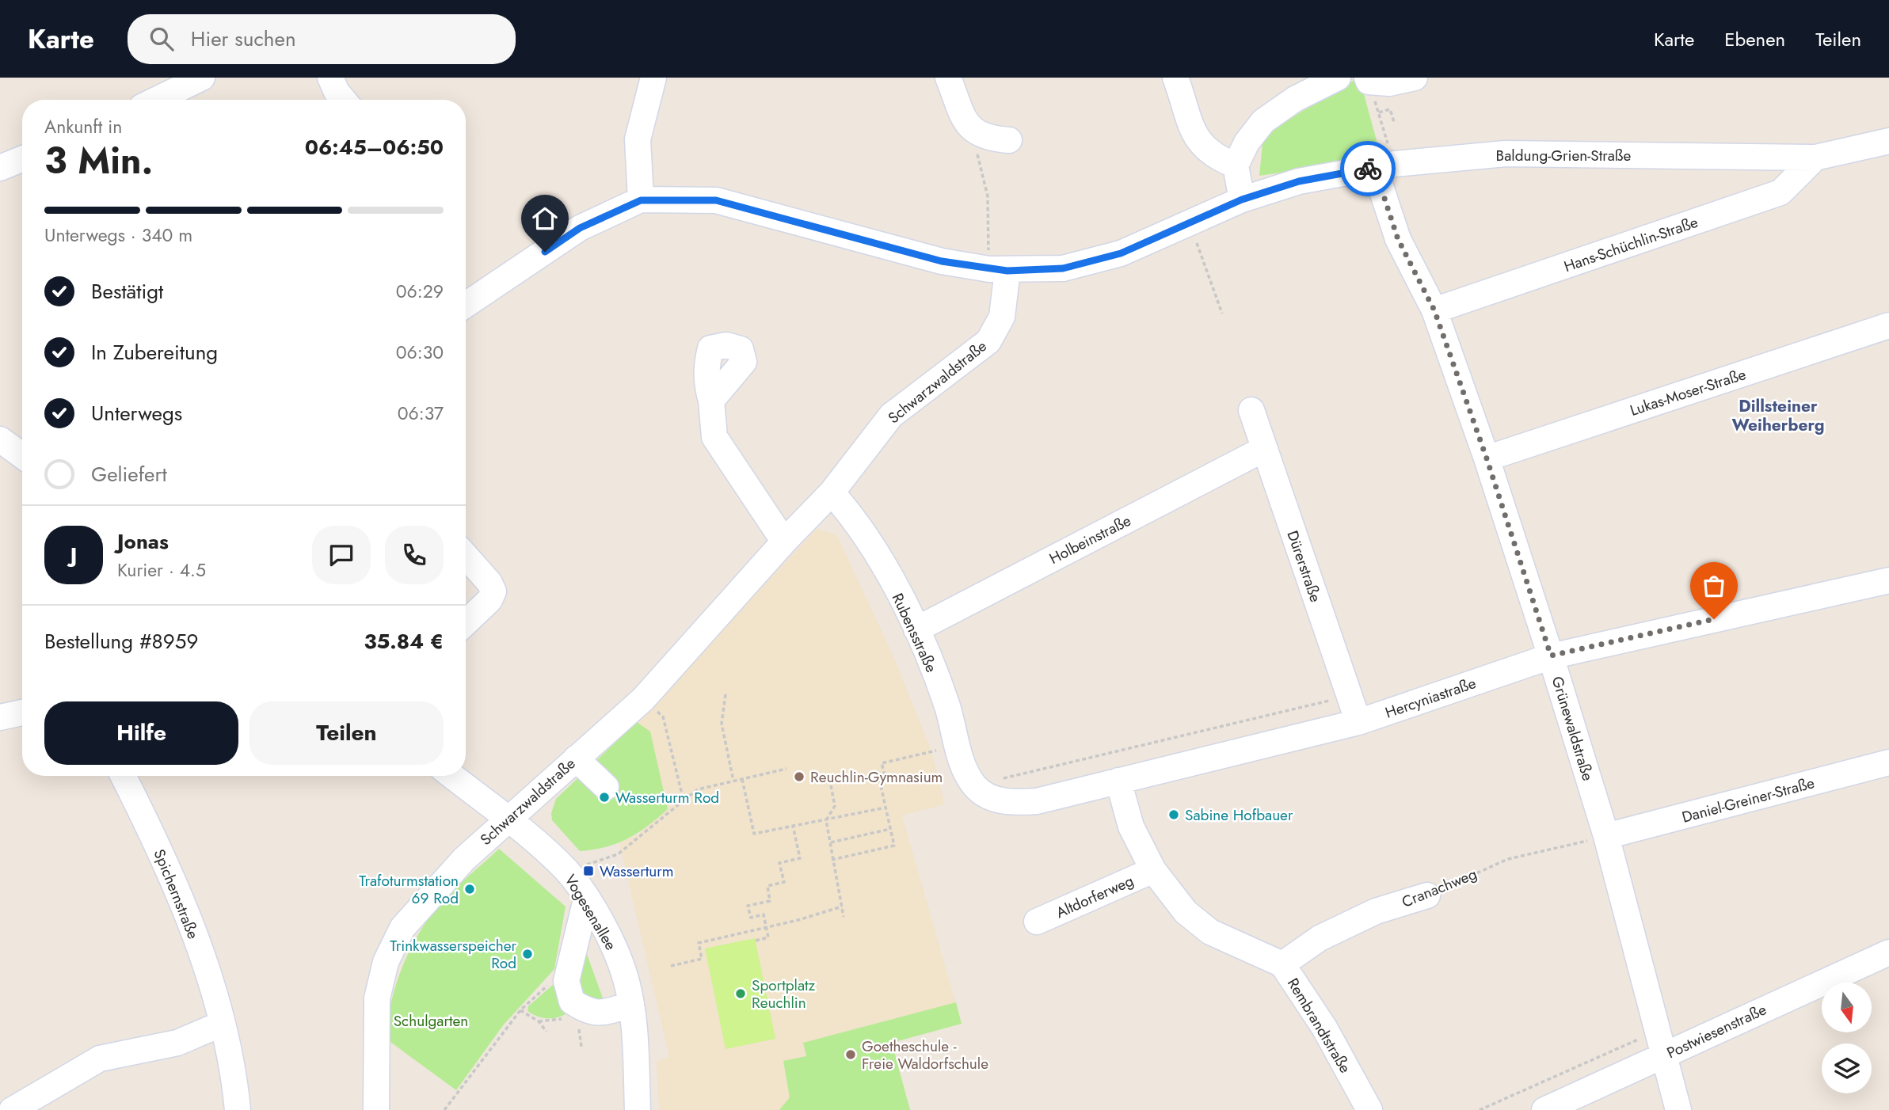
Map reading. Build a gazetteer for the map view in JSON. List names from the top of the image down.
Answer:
{
  "streets": {
    "street": [
      "Baldung-Grien-Straße",
      "Hans-Schüchlin-Straße",
      "Schwarzwaldstraße",
      "Lukas-Moser-Straße",
      "Holbeinstraße",
      "Dürerstraße",
      "Rubensstraße",
      "Hercyniastraße",
      "Grünewaldstraße",
      "Daniel-Greiner-Straße",
      "Cranachweg",
      "Spichernstraße",
      "Altdorferweg",
      "Vogesenallee",
      "Rembrandtstraße",
      "Postwiesenstraße"
    ]
  },
  "crossings": [
    ["Baldung-Grien-Straße", "Hans-Schüchlin-Straße"],
    ["Baldung-Grien-Straße", "Grünewaldstraße"],
    ["Hans-Schüchlin-Straße", "Grünewaldstraße"],
    ["Schwarzwaldstraße", "Rubensstraße"],
    ["Schwarzwaldstraße", "Vogesenallee"],
    ["Lukas-Moser-Straße", "Grünewaldstraße"],
    ["Holbeinstraße", "Dürerstraße"],
    ["Holbeinstraße", "Rubensstraße"],
    ["Dürerstraße", "Hercyniastraße"],
    ["Rubensstraße", "Hercyniastraße"],
    ["Hercyniastraße", "Grünewaldstraße"],
    ["Hercyniastraße", "Rembrandtstraße"],
    ["Grünewaldstraße", "Daniel-Greiner-Straße"],
    ["Grünewaldstraße", "Cranachweg"],
    ["Grünewaldstraße", "Postwiesenstraße"],
    ["Daniel-Greiner-Straße", "Cranachweg"],
    ["Cranachweg", "Rembrandtstraße"],
    ["Altdorferweg", "Rembrandtstraße"]
  ],
  "districts": ["Dillsteiner Weiherberg"],
  "parks": ["Schulgarten"],
  "places": {
    "other": [
      "Reuchlin-Gymnasium",
      "Wasserturm Rod",
      "Sabine Hofbauer",
      "Trafoturmstation 69 Rod",
      "Trinkwasserspeicher Rod",
      "Sportplatz Reuchlin",
      "Goetheschule - Freie Waldorfschule"
    ],
    "transit": ["Wasserturm"]
  },
  "north": "bottom",
  "page": {
    "header": "Karte",
    "search": "Hier suchen",
    "nav": ["Karte", "Ebenen", "Teilen"],
    "heading": ["3 Min.", "Ankunft in", "06:45–06:50"],
    "panel": [
      "Jonas",
      "Kurier · 4.5",
      "Bestellung #8959",
      "35.84 €"
    ],
    "bar": "Unterwegs · 340 m",
    "list": [
      ["Bestätigt", "06:29"],
      ["In Zubereitung", "06:30"],
      ["Unterwegs", "06:37"],
      "Geliefert"
    ],
    "round": "J",
    "buttons": ["Hilfe", "Teilen"]
  }
}
